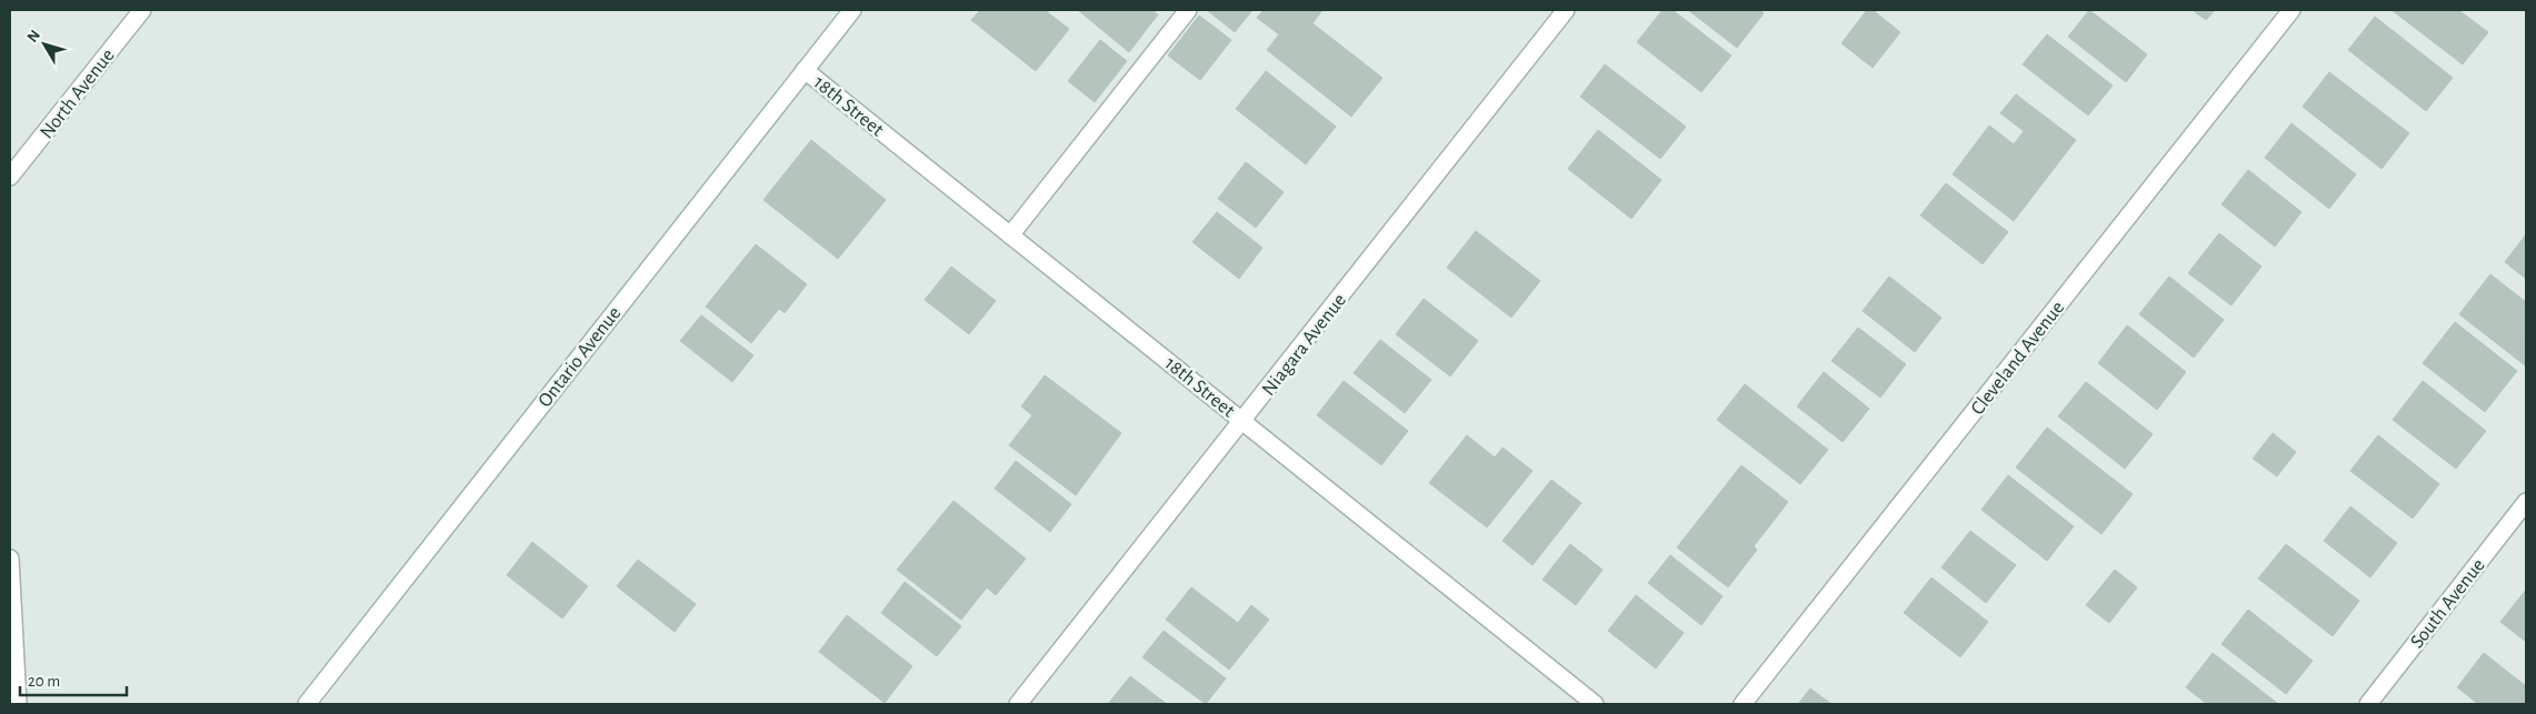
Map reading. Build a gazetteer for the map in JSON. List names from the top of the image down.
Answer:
{
  "streets": {
    "street": [
      "North Avenue",
      "18th Street",
      "Niagara Avenue",
      "Ontario Avenue",
      "Cleveland Avenue",
      "South Avenue"
    ]
  },
  "crossings": [
    ["18th Street", "Niagara Avenue"],
    ["18th Street", "Ontario Avenue"]
  ],
  "scale_bar": "20 m",
  "north": "top left"
}
